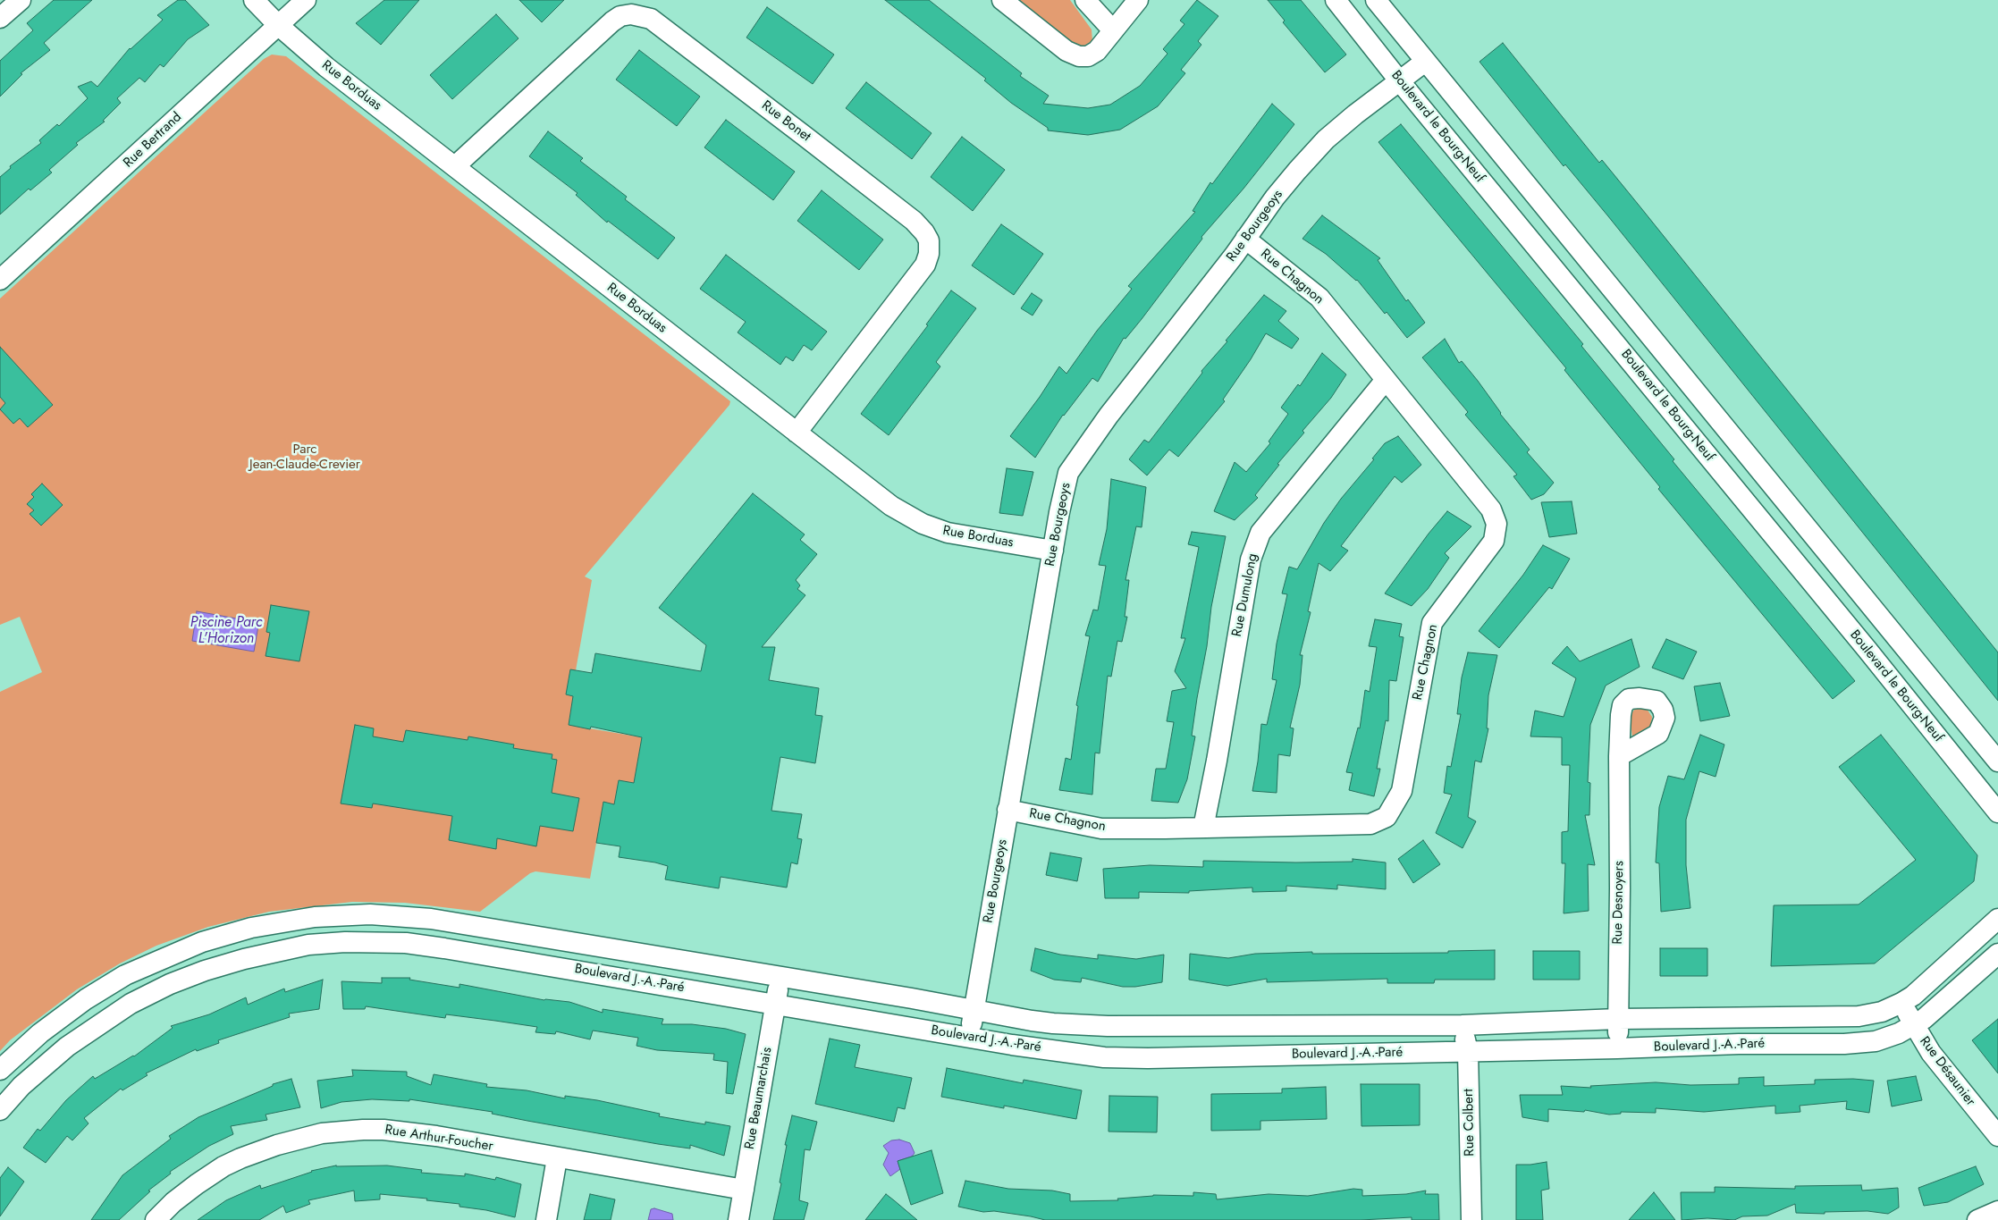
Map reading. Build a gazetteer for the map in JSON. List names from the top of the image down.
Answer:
{
  "streets": {
    "street": [
      "Rue Borduas",
      "Rue Bonet",
      "Boulevard le Bourg-Neuf",
      "Rue Bertrand",
      "Rue Bourgeoys",
      "Rue Chagnon",
      "Rue Dumulong",
      "Rue Desnoyers",
      "Boulevard J.-A.-Paré",
      "Rue Désaunier",
      "Rue Beaumarchais",
      "Rue Colbert",
      "Rue Arthur-Foucher"
    ]
  },
  "crossings": [
    ["Rue Borduas", "Rue Bonet"],
    ["Rue Borduas", "Rue Bertrand"],
    ["Rue Borduas", "Rue Bourgeoys"],
    ["Boulevard le Bourg-Neuf", "Rue Bourgeoys"],
    ["Rue Bourgeoys", "Rue Chagnon"],
    ["Rue Bourgeoys", "Boulevard J.-A.-Paré"],
    ["Rue Chagnon", "Rue Dumulong"],
    ["Rue Desnoyers", "Boulevard J.-A.-Paré"],
    ["Boulevard J.-A.-Paré", "Rue Désaunier"],
    ["Boulevard J.-A.-Paré", "Rue Beaumarchais"],
    ["Boulevard J.-A.-Paré", "Rue Colbert"],
    ["Rue Beaumarchais", "Rue Arthur-Foucher"]
  ],
  "water": ["Piscine Parc L'Horizon"],
  "parks": ["Parc Jean-Claude-Crevier"]
}
